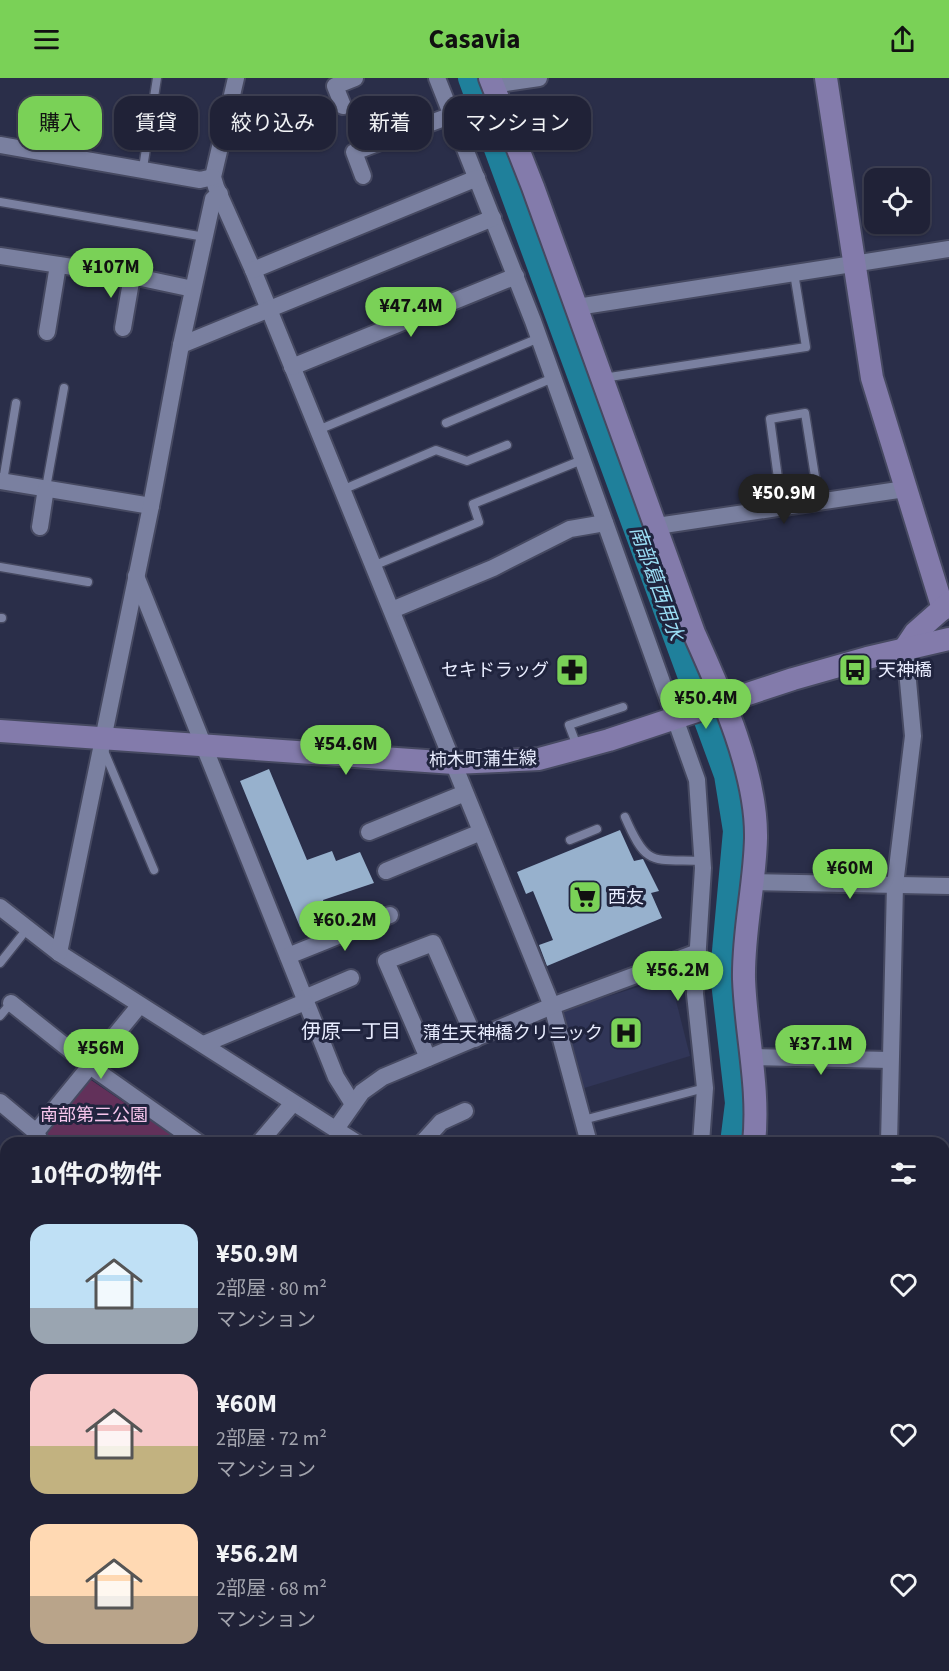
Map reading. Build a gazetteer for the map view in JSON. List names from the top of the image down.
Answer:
{
  "streets": {
    "street": ["柿木町蒲生線"]
  },
  "districts": ["伊原一丁目"],
  "water": ["南部葛西用水"],
  "parks": ["南部第三公園"],
  "places": {
    "pharmacy": ["セキドラッグ"],
    "bus stop": ["天神橋"],
    "supermarket": ["西友"],
    "hospital": ["蒲生天神橋クリニック"]
  },
  "page": {
    "header": "Casavia",
    "chip": [
      "購入",
      "賃貸",
      "絞り込み",
      "新着",
      "マンション"
    ],
    "price": [
      "¥107M",
      "¥47.4M",
      "¥50.9M",
      "¥50.4M",
      "¥54.6M",
      "¥60M",
      "¥60.2M",
      "¥56.2M",
      "¥37.1M",
      "¥56M"
    ],
    "heading": "10件の物件",
    "list": [
      {
        "name": "¥50.9M",
        "note": "2部屋 · 80 m² · マンション"
      },
      {
        "name": "¥60M",
        "note": "2部屋 · 72 m² · マンション"
      },
      {
        "name": "¥56.2M",
        "note": "2部屋 · 68 m² · マンション"
      }
    ]
  }
}
